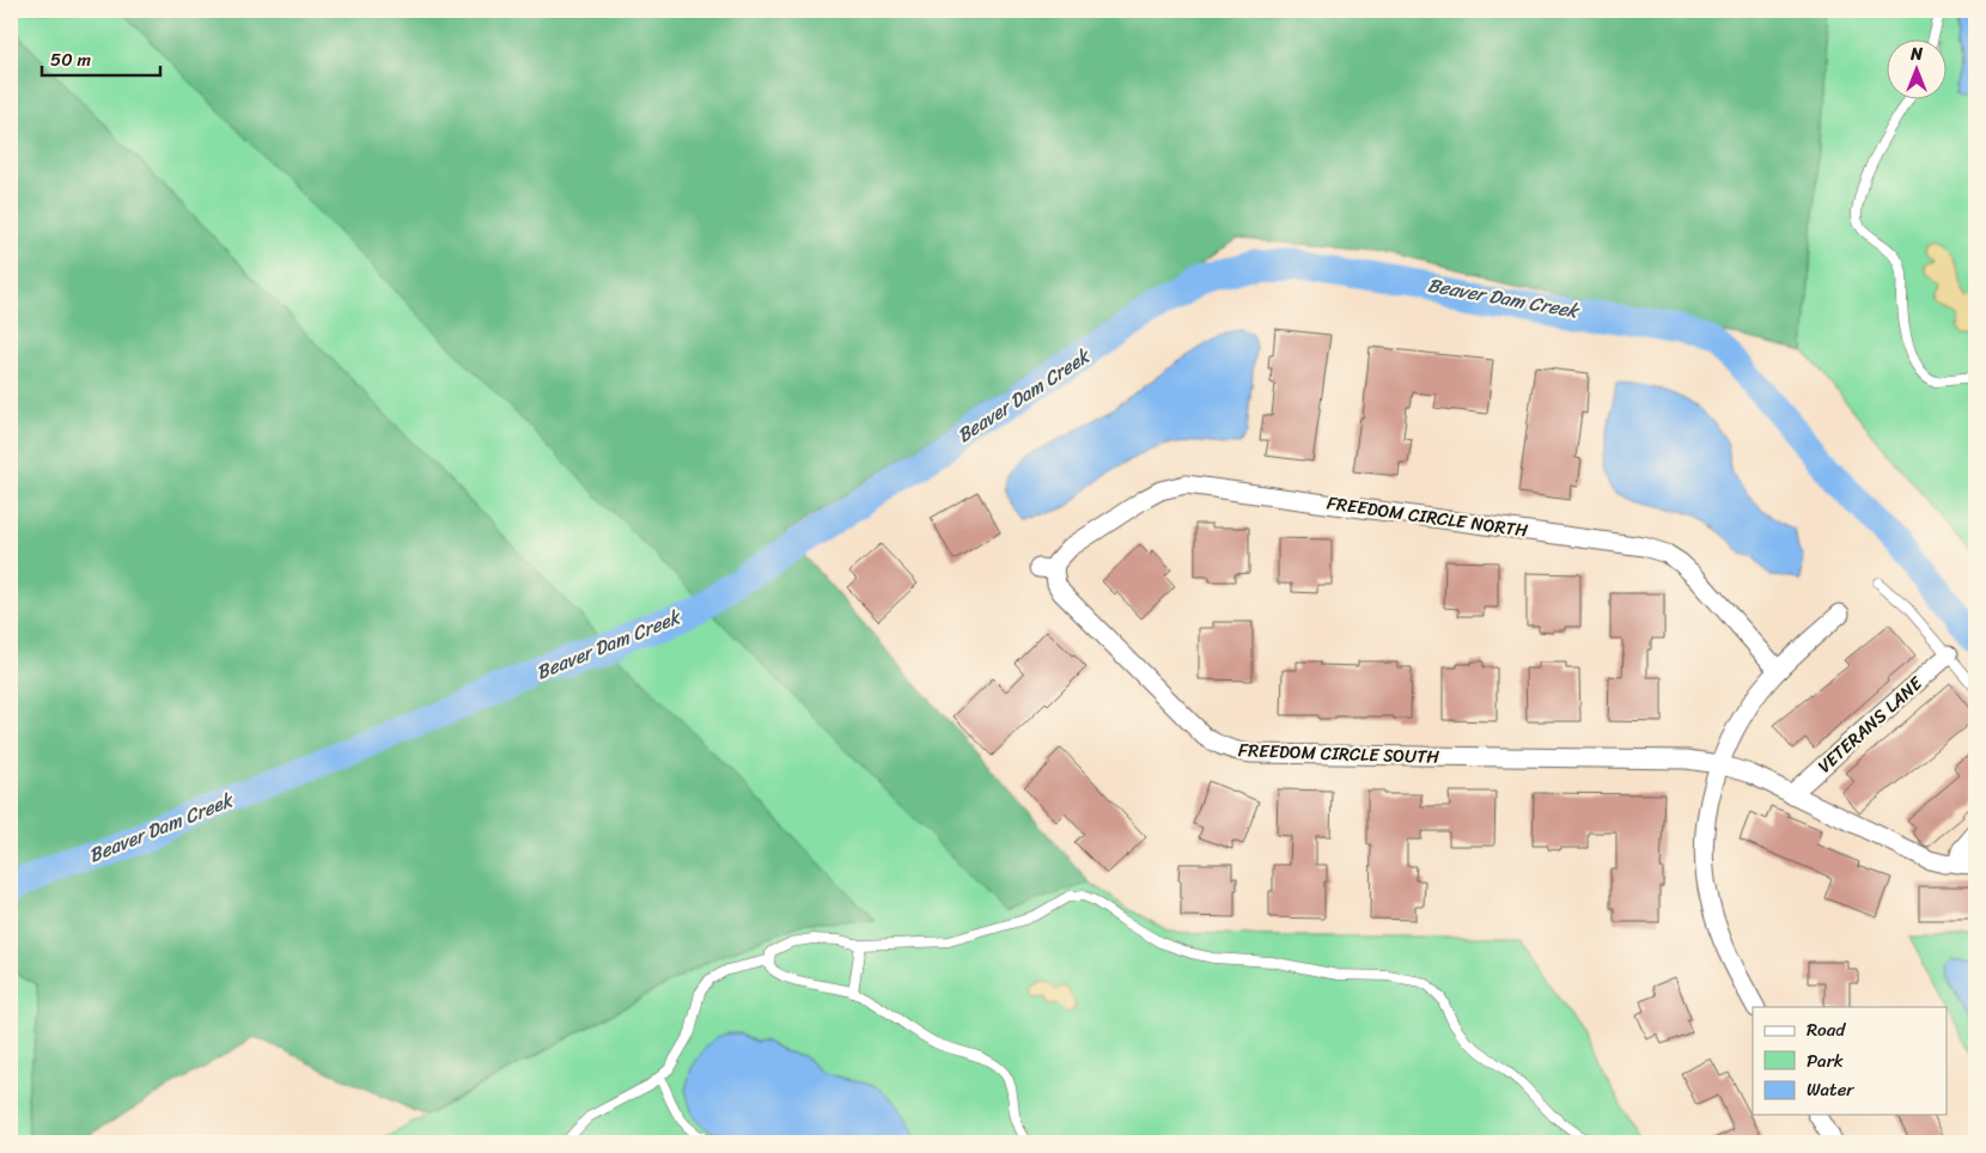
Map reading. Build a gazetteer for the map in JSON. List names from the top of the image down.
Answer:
{
  "streets": {
    "street": ["FREEDOM CIRCLE NORTH", "VETERANS LANE", "FREEDOM CIRCLE SOUTH"]
  },
  "crossings": [
    ["FREEDOM CIRCLE NORTH", "FREEDOM CIRCLE SOUTH"]
  ],
  "water": ["Beaver Dam Creek"],
  "legend": ["Road", "Park", "Water"],
  "scale_bar": "50 m",
  "north": "top"
}
